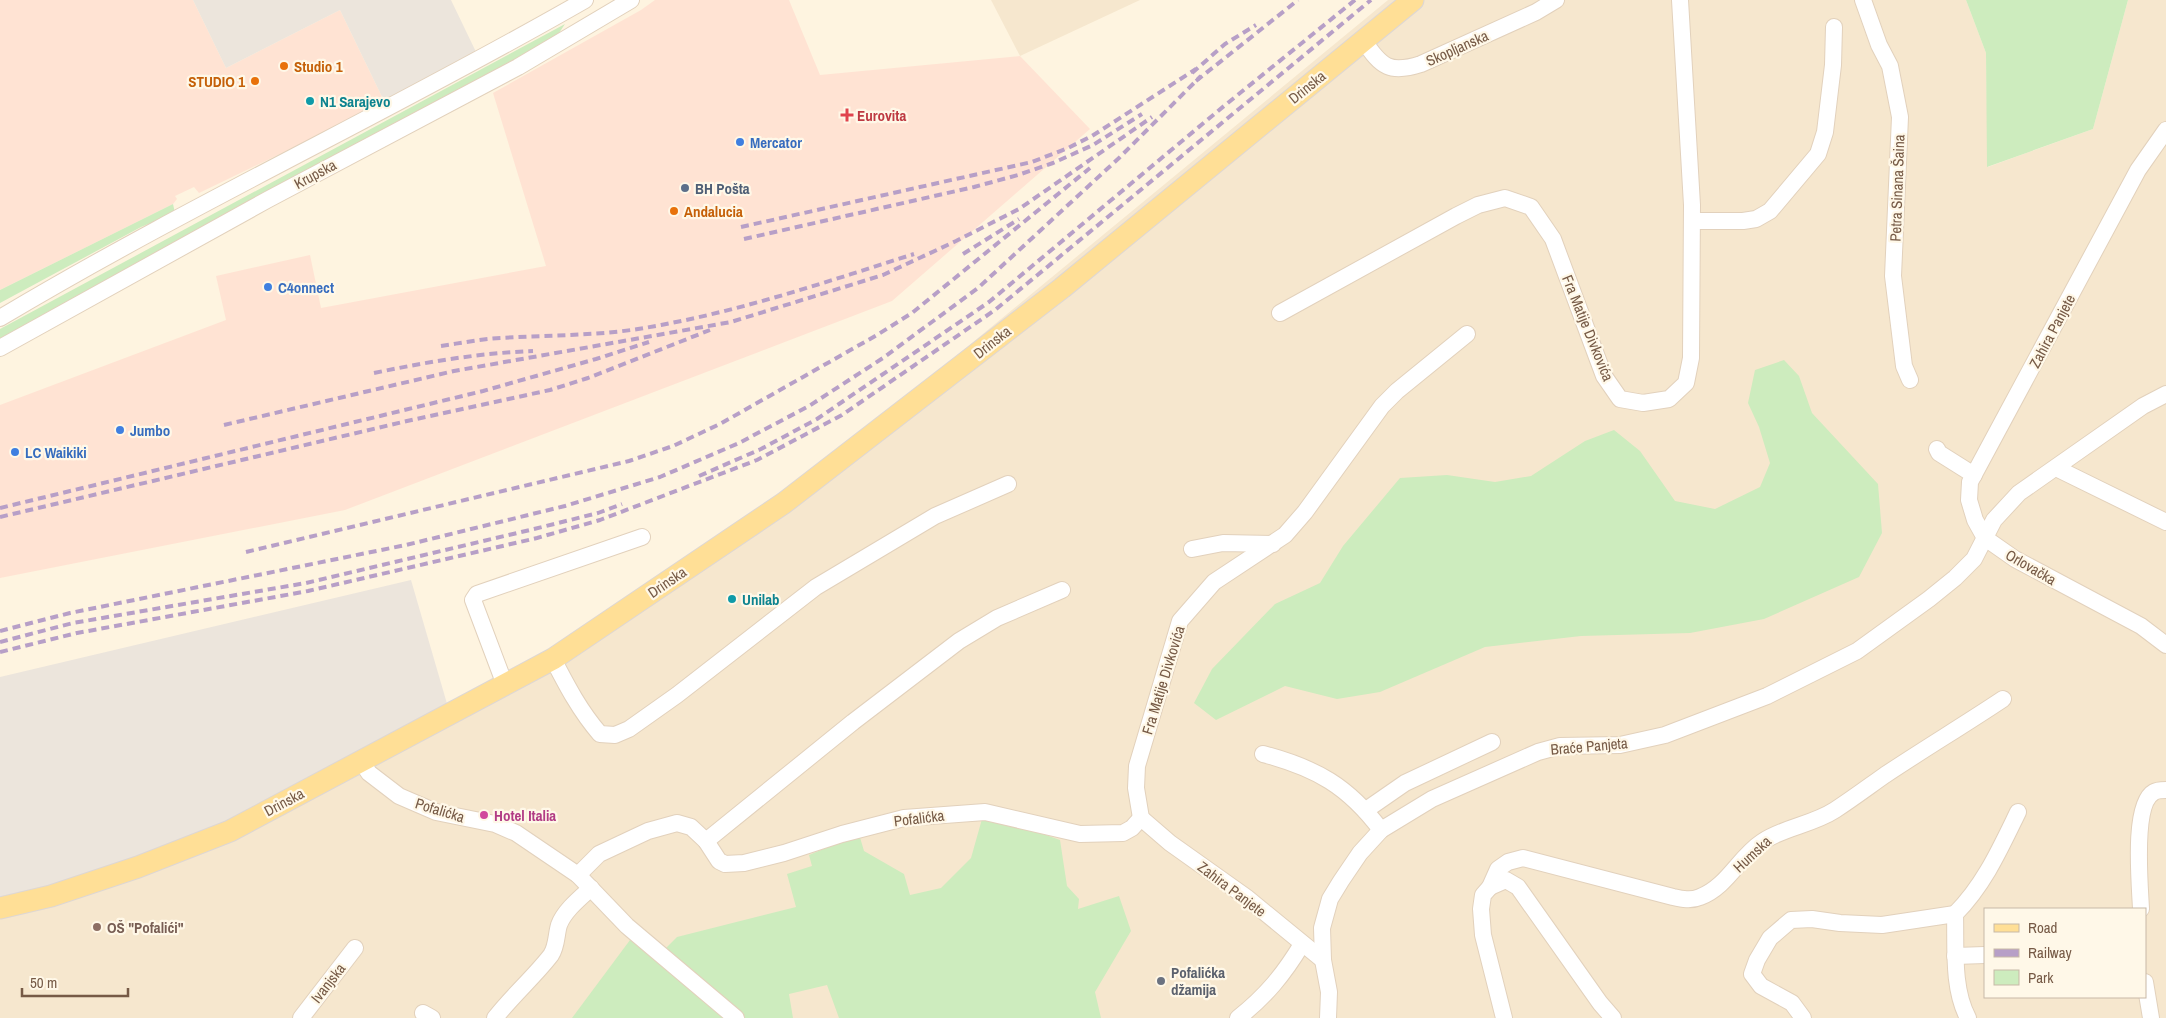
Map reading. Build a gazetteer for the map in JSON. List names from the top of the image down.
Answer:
{
  "streets": {
    "main road": ["Drinska"],
    "street": [
      "Skopljanska",
      "Krupska",
      "Petra Sinana Šaina",
      "Fra Matije Divkovića",
      "Zahira Panjete",
      "Orlovačka",
      "Braće Panjeta",
      "Pofalićka",
      "Humska",
      "Ivanjska"
    ]
  },
  "crossings": [
    ["Skopljanska", "Drinska"],
    ["Drinska", "Pofalićka"],
    ["Fra Matije Divkovića", "Zahira Panjete"],
    ["Fra Matije Divkovića", "Pofalićka"],
    ["Zahira Panjete", "Orlovačka"],
    ["Zahira Panjete", "Braće Panjeta"],
    ["Zahira Panjete", "Pofalićka"],
    ["Orlovačka", "Braće Panjeta"]
  ],
  "places": {
    "other": [
      "Studio 1",
      "STUDIO 1",
      "N1 Sarajevo",
      "Mercator",
      "BH Pošta",
      "Andalucia",
      "C4onnect",
      "Jumbo",
      "LC Waikiki",
      "Unilab",
      "Hotel Italia",
      "OŠ \"Pofalići\"",
      "Pofalićka džamija"
    ],
    "health": ["Eurovita"]
  },
  "legend": ["Road", "Railway", "Park"],
  "scale_bar": "50 m"
}
